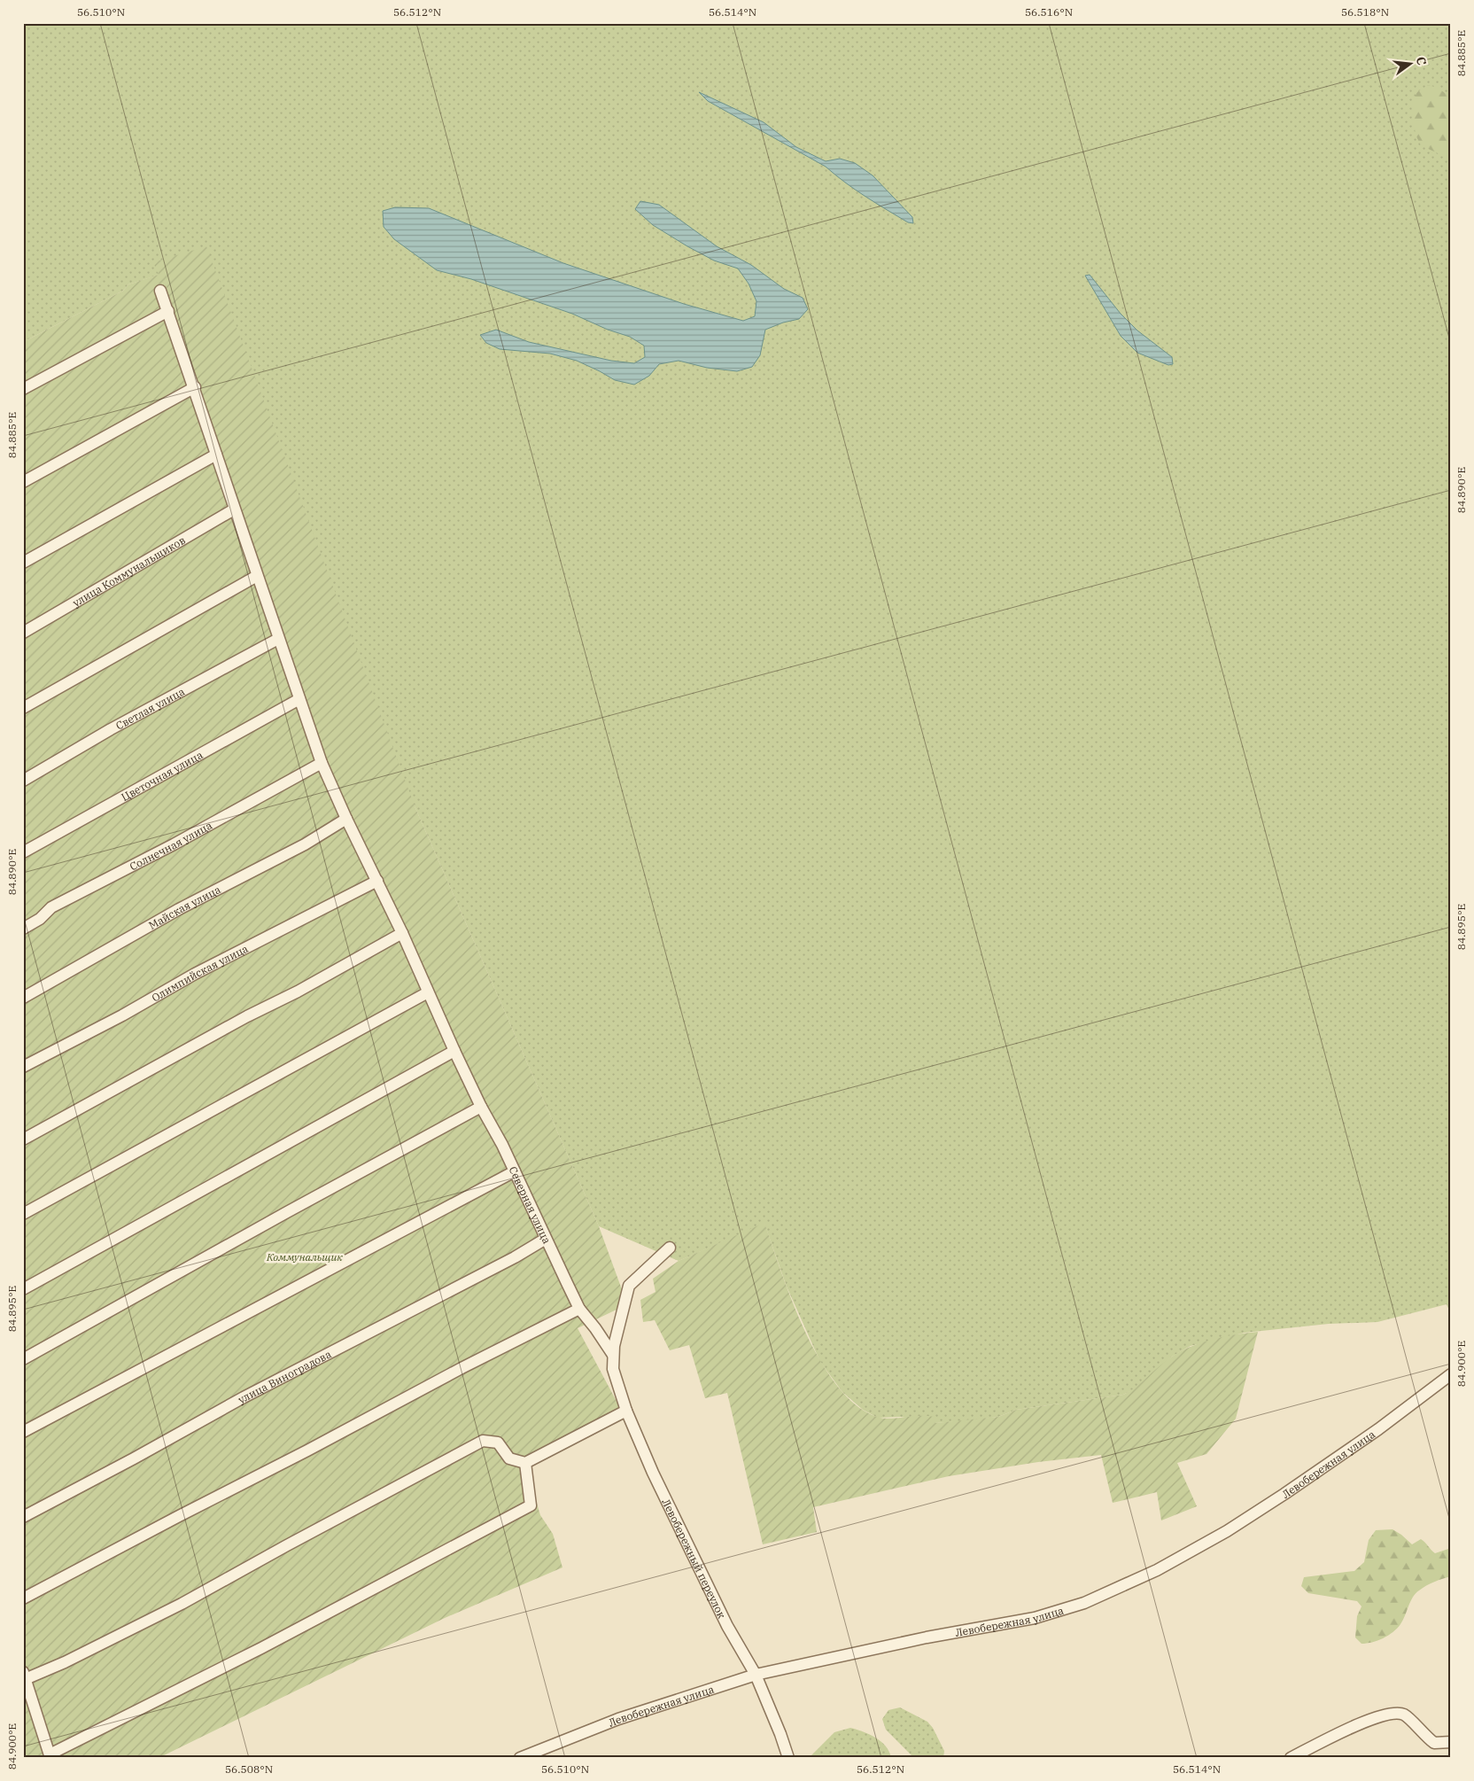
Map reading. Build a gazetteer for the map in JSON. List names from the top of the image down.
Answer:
{
  "streets": {
    "street": [
      "улица Коммунальщиков",
      "Светлая улица",
      "Цветочная улица",
      "Солнечная улица",
      "Майская улица",
      "Олимпийская улица",
      "Северная улица",
      "улица Виноградова",
      "Левобережная улица",
      "Левобережный переулок"
    ]
  },
  "crossings": [
    ["улица Коммунальщиков", "Северная улица"],
    ["Светлая улица", "Северная улица"],
    ["Цветочная улица", "Северная улица"],
    ["Солнечная улица", "Северная улица"],
    ["Майская улица", "Северная улица"],
    ["Олимпийская улица", "Северная улица"],
    ["Северная улица", "улица Виноградова"],
    ["Северная улица", "Левобережный переулок"],
    ["Левобережная улица", "Левобережный переулок"]
  ],
  "parks": ["Коммунальщик"],
  "north": "right",
  "coordinates": [
    "56.510°N",
    "56.512°N",
    "56.514°N",
    "56.516°N",
    "56.518°N",
    "84.885°E",
    "84.890°E",
    "84.895°E",
    "84.900°E",
    "56.508°N"
  ]
}
